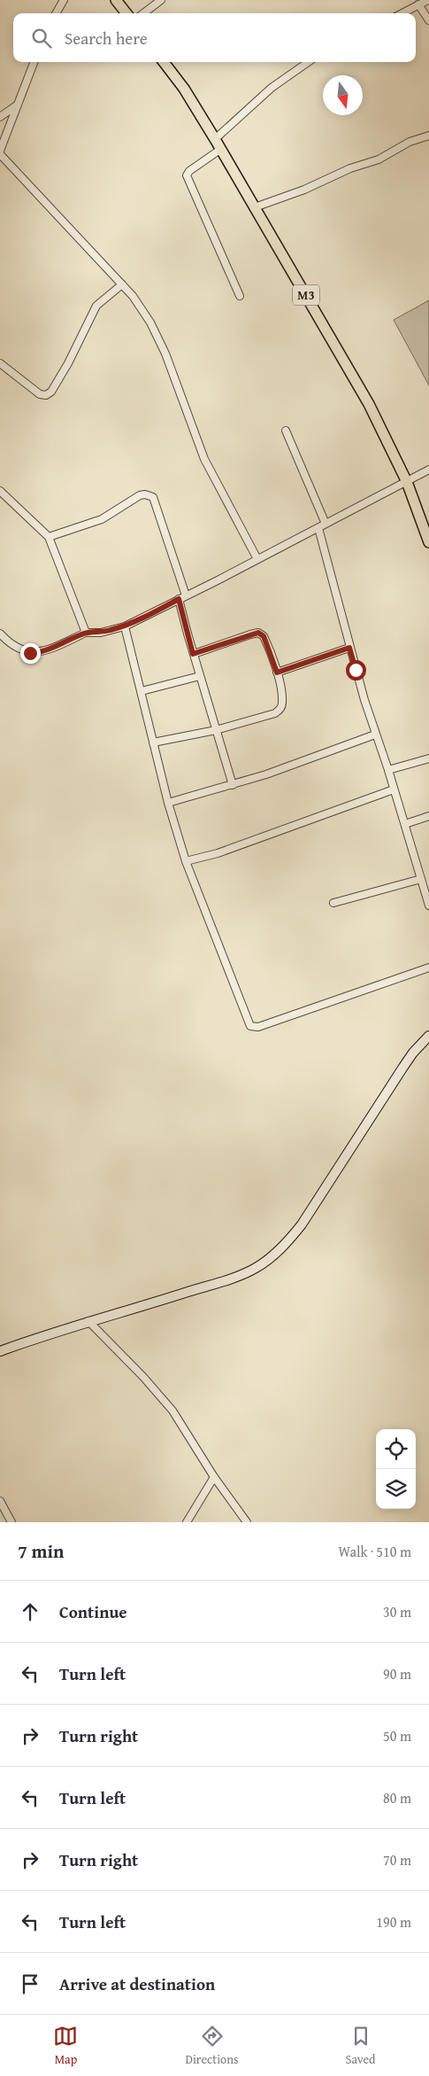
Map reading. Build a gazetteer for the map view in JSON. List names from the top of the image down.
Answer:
{
  "streets": {
    "main road": ["M3"]
  },
  "north": "bottom",
  "page": {
    "search": "Search here",
    "heading": ["7 min", "Walk · 510 m"],
    "list": [
      ["Continue", "30 m"],
      ["Turn left", "90 m"],
      ["Turn right", "50 m"],
      ["Turn left", "80 m"],
      ["Turn right", "70 m"],
      ["Turn left", "190 m"],
      "Arrive at destination"
    ],
    "nav": ["Map", "Directions", "Saved"]
  }
}
